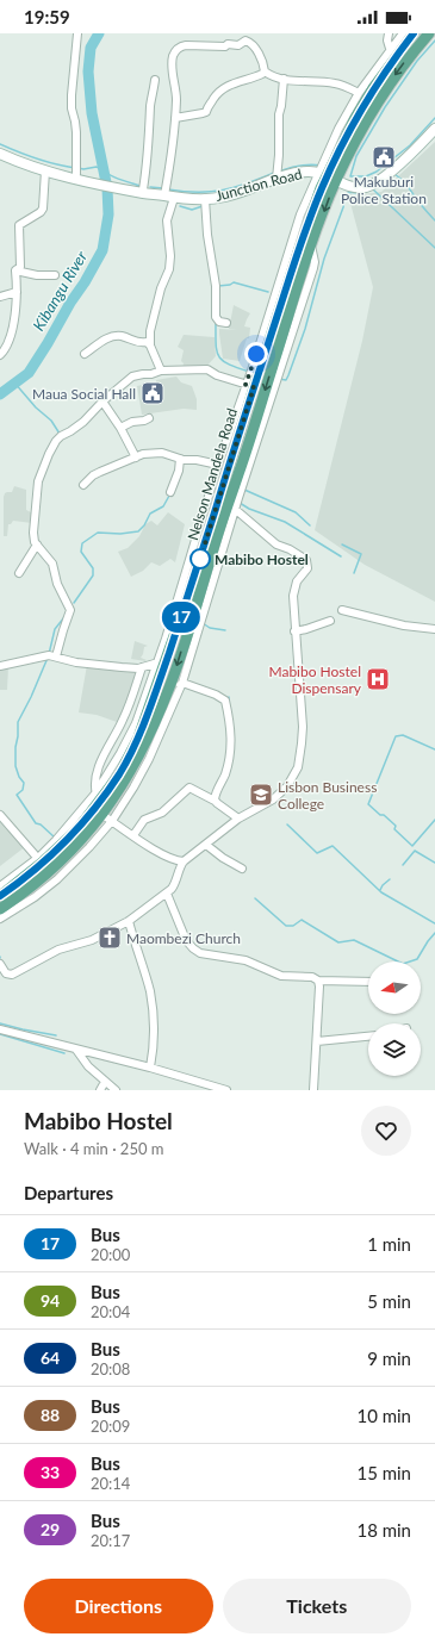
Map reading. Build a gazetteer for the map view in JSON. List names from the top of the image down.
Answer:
{
  "streets": {
    "main road": ["Junction Road", "Nelson Mandela Road"]
  },
  "crossings": [
    ["Junction Road", "Nelson Mandela Road"]
  ],
  "water": ["Kibangu River"],
  "places": {
    "public building": ["Makuburi Police Station", "Maua Social Hall"],
    "other": ["Mabibo Hostel"],
    "hospital": ["Mabibo Hostel Dispensary"],
    "school or university": ["Lisbon Business College"],
    "church": ["Maombezi Church"]
  },
  "lines": ["bus line 17"],
  "north": "left",
  "page": {
    "status": "19:59",
    "on_map": "17",
    "heading": [
      ["Mabibo Hostel", "Walk · 4 min · 250 m"],
      "Departures"
    ],
    "list": [
      {
        "mark": "17",
        "name": "Bus",
        "note": "20:00",
        "value": "1 min"
      },
      {
        "mark": "94",
        "name": "Bus",
        "note": "20:04",
        "value": "5 min"
      },
      {
        "mark": "64",
        "name": "Bus",
        "note": "20:08",
        "value": "9 min"
      },
      {
        "mark": "88",
        "name": "Bus",
        "note": "20:09",
        "value": "10 min"
      },
      {
        "mark": "33",
        "name": "Bus",
        "note": "20:14",
        "value": "15 min"
      },
      {
        "mark": "29",
        "name": "Bus",
        "note": "20:17",
        "value": "18 min"
      }
    ],
    "buttons": ["Directions", "Tickets"]
  }
}
